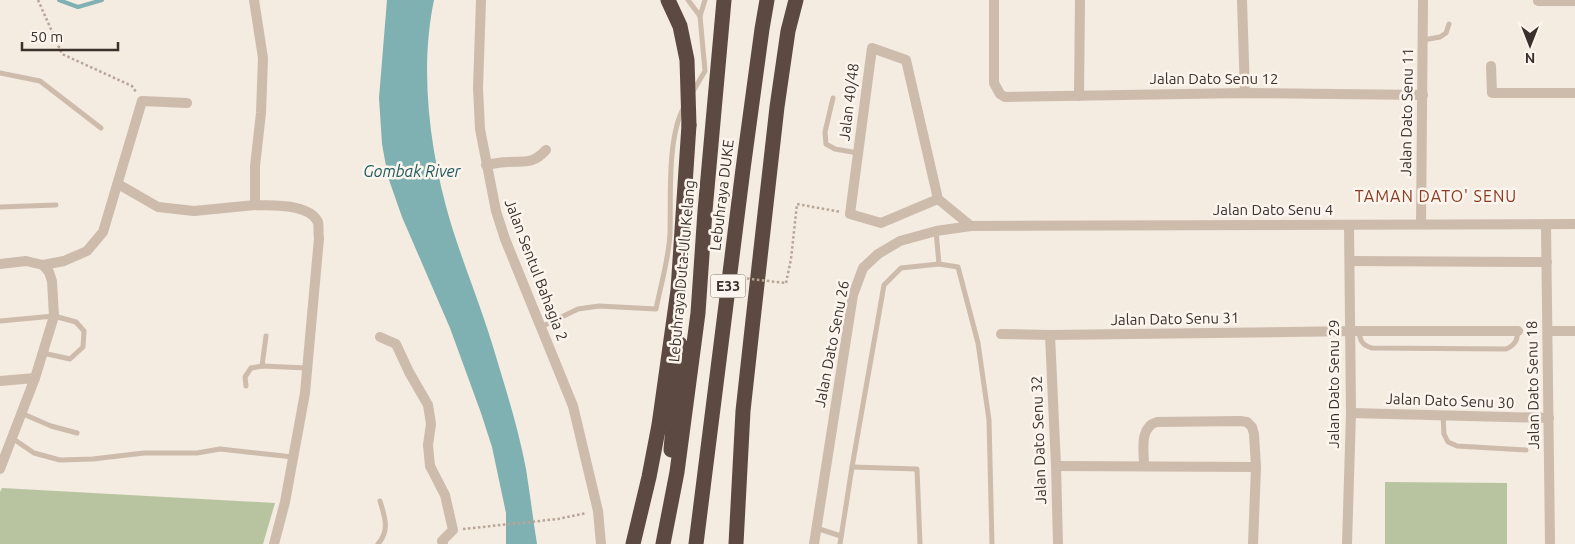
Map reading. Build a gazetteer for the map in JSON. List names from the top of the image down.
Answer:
{
  "streets": {
    "highway": ["Lebuhraya DUKE", "Lebuhraya Duta-Ulu Kelang", "E33"],
    "street": [
      "Jalan Dato Senu 12",
      "Jalan 40/48",
      "Jalan Dato Senu 11",
      "Jalan Dato Senu 4",
      "Jalan Sentul Bahagia 2",
      "Jalan Dato Senu 31",
      "Jalan Dato Senu 26",
      "Jalan Dato Senu 29",
      "Jalan Dato Senu 18",
      "Jalan Dato Senu 30",
      "Jalan Dato Senu 32"
    ]
  },
  "crossings": [
    ["Jalan Dato Senu 12", "Jalan Dato Senu 11"],
    ["Jalan Dato Senu 11", "Jalan Dato Senu 4"],
    ["Jalan Dato Senu 4", "Jalan Dato Senu 26"],
    ["Jalan Dato Senu 4", "Jalan Dato Senu 29"],
    ["Jalan Dato Senu 4", "Jalan Dato Senu 18"],
    ["Jalan Dato Senu 31", "Jalan Dato Senu 29"],
    ["Jalan Dato Senu 31", "Jalan Dato Senu 32"],
    ["Jalan Dato Senu 29", "Jalan Dato Senu 30"],
    ["Jalan Dato Senu 18", "Jalan Dato Senu 30"]
  ],
  "districts": ["TAMAN DATO' SENU"],
  "water": ["Gombak River"],
  "scale_bar": "50 m",
  "north": "bottom"
}
